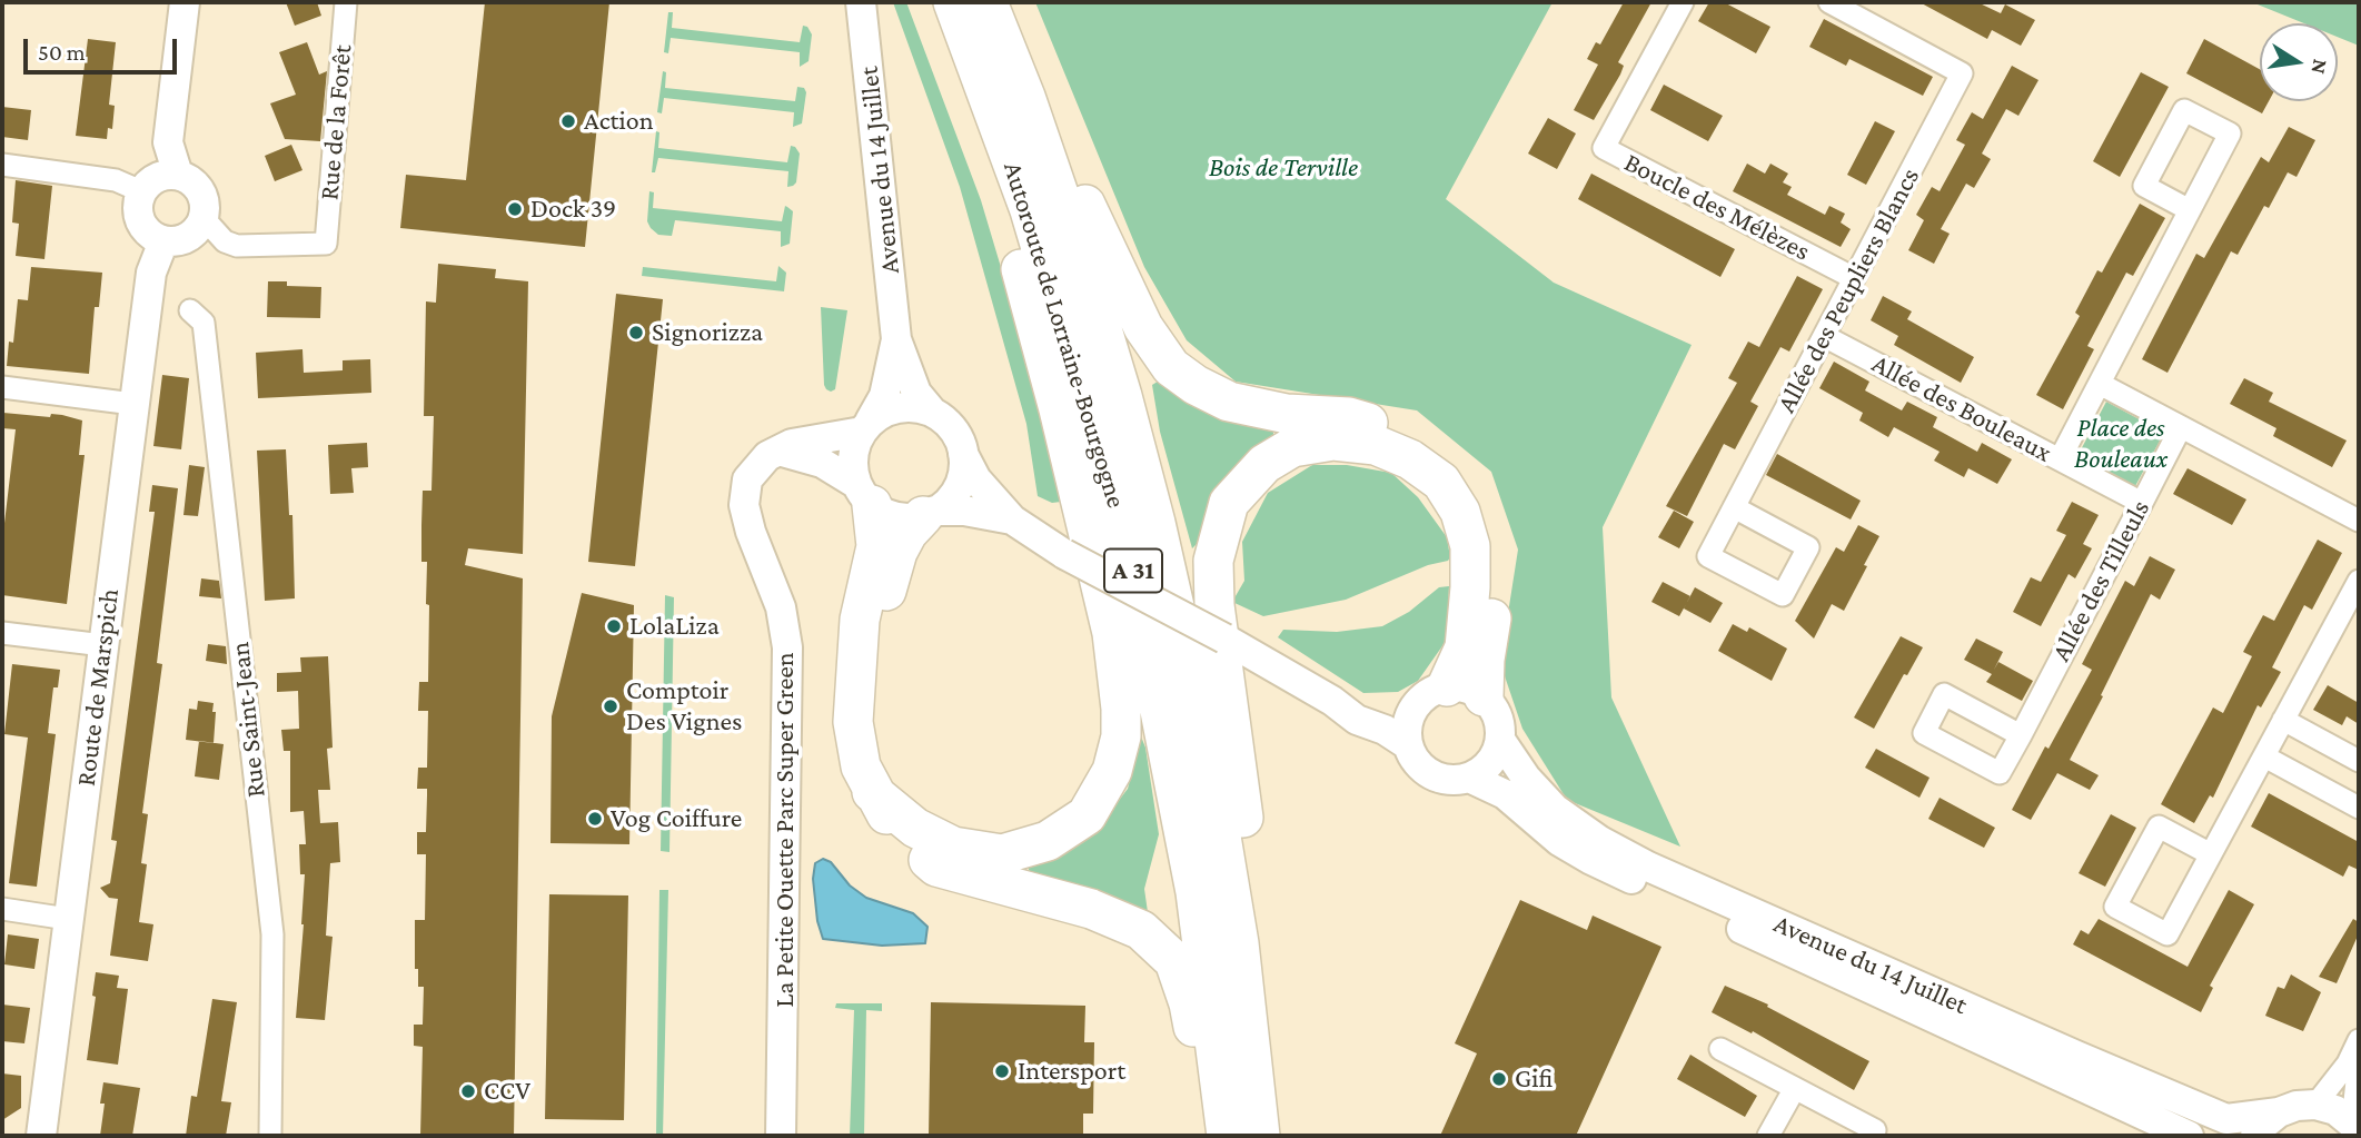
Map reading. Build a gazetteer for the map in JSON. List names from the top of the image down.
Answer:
{
  "streets": {
    "highway": ["Autoroute de Lorraine-Bourgogne", "A 31"],
    "main road": ["Avenue du 14 Juillet", "Route de Marspich", "La Petite Ouette Parc Super Green"],
    "street": [
      "Rue de la Forêt",
      "Boucle des Mélèzes",
      "Allée des Peupliers Blancs",
      "Allée des Bouleaux",
      "Allée des Tilleuls",
      "Rue Saint-Jean"
    ]
  },
  "crossings": [
    ["Rue de la Forêt", "Route de Marspich"],
    ["Avenue du 14 Juillet", "La Petite Ouette Parc Super Green"],
    ["Boucle des Mélèzes", "Allée des Peupliers Blancs"],
    ["Allée des Peupliers Blancs", "Allée des Bouleaux"],
    ["Allée des Bouleaux", "Allée des Tilleuls"]
  ],
  "parks": ["Bois de Terville", "Place des Bouleaux"],
  "places": [
    "Action",
    "Dock 39",
    "Signorizza",
    "LolaLiza",
    "Comptoir Des Vignes",
    "Vog Coiffure",
    "Intersport",
    "Gifi",
    "CCV"
  ],
  "scale_bar": "50 m",
  "north": "right"
}
